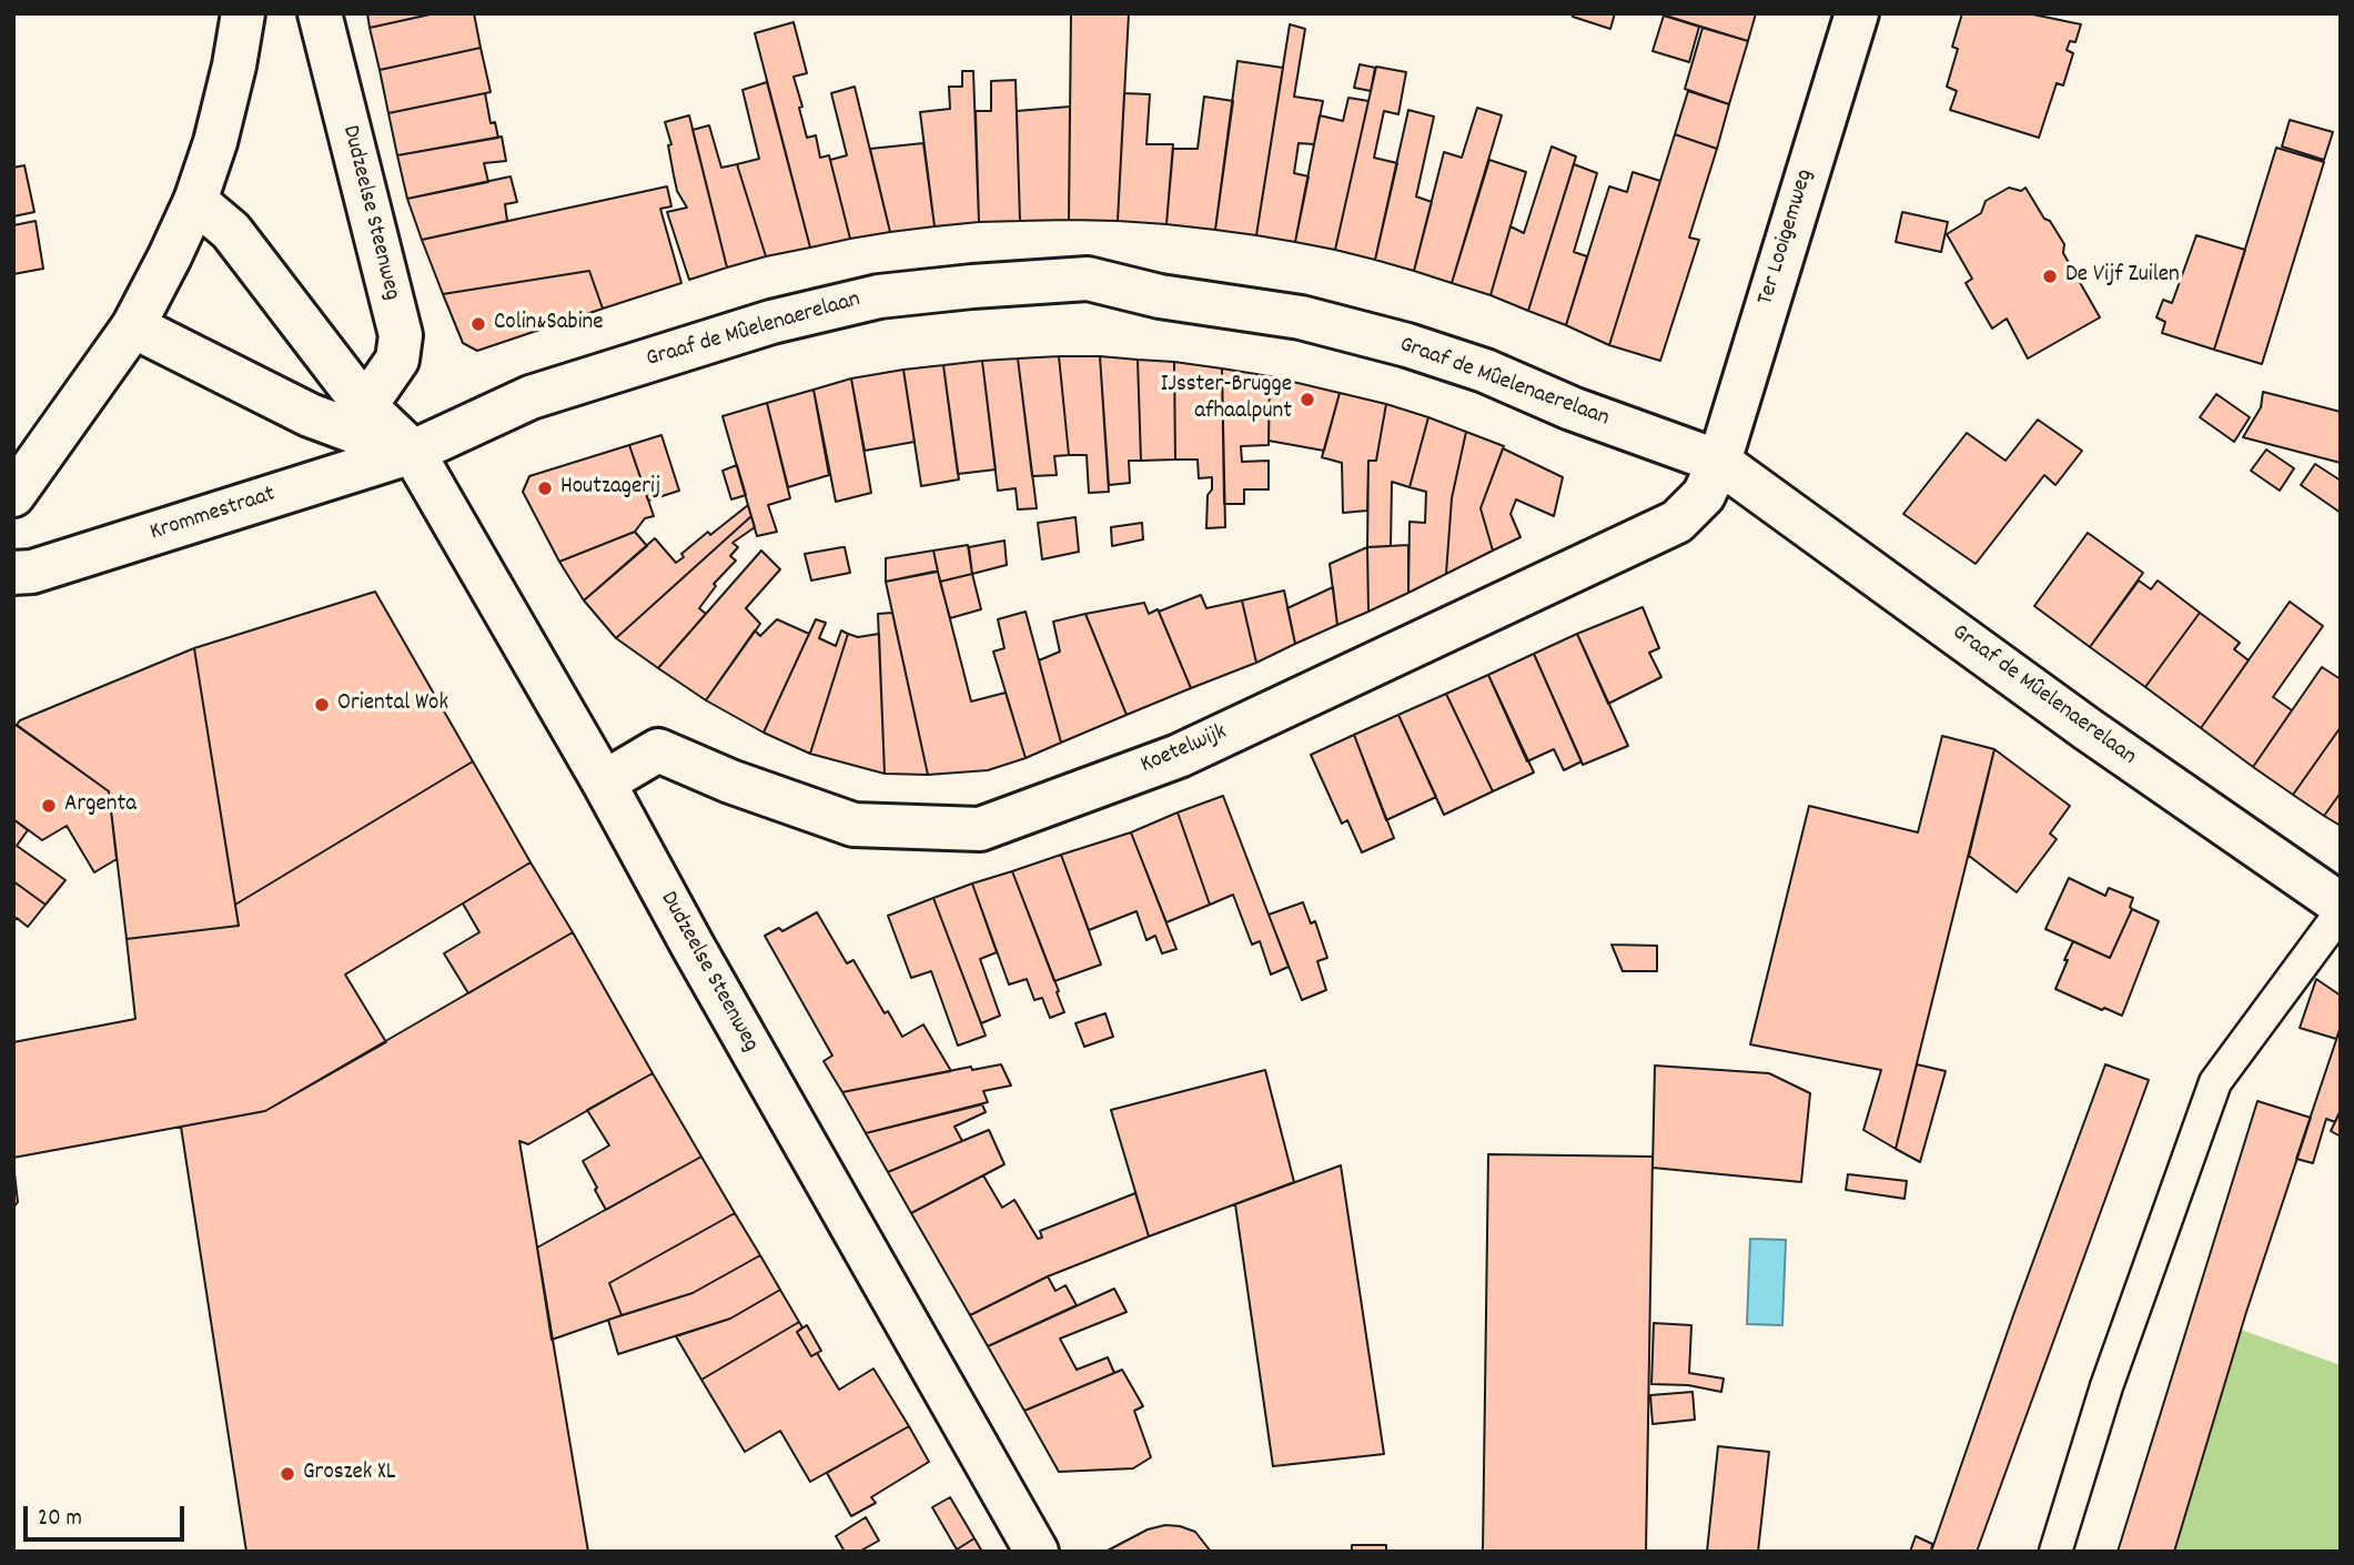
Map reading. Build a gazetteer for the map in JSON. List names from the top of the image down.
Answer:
{
  "streets": {
    "street": [
      "Dudzeelse Steenweg",
      "Ter Looigemweg",
      "Graaf de Mûelenaerelaan",
      "Krommestraat",
      "Koetelwijk"
    ]
  },
  "crossings": [
    ["Dudzeelse Steenweg", "Graaf de Mûelenaerelaan"],
    ["Dudzeelse Steenweg", "Krommestraat"],
    ["Dudzeelse Steenweg", "Koetelwijk"],
    ["Ter Looigemweg", "Graaf de Mûelenaerelaan"],
    ["Ter Looigemweg", "Koetelwijk"],
    ["Graaf de Mûelenaerelaan", "Krommestraat"],
    ["Graaf de Mûelenaerelaan", "Koetelwijk"]
  ],
  "places": [
    "De Vijf Zuilen",
    "Colin&Sabine",
    "IJsster-Brugge afhaalpunt",
    "Houtzagerij",
    "Oriental Wok",
    "Argenta",
    "Groszek XL"
  ],
  "scale_bar": "20 m"
}
